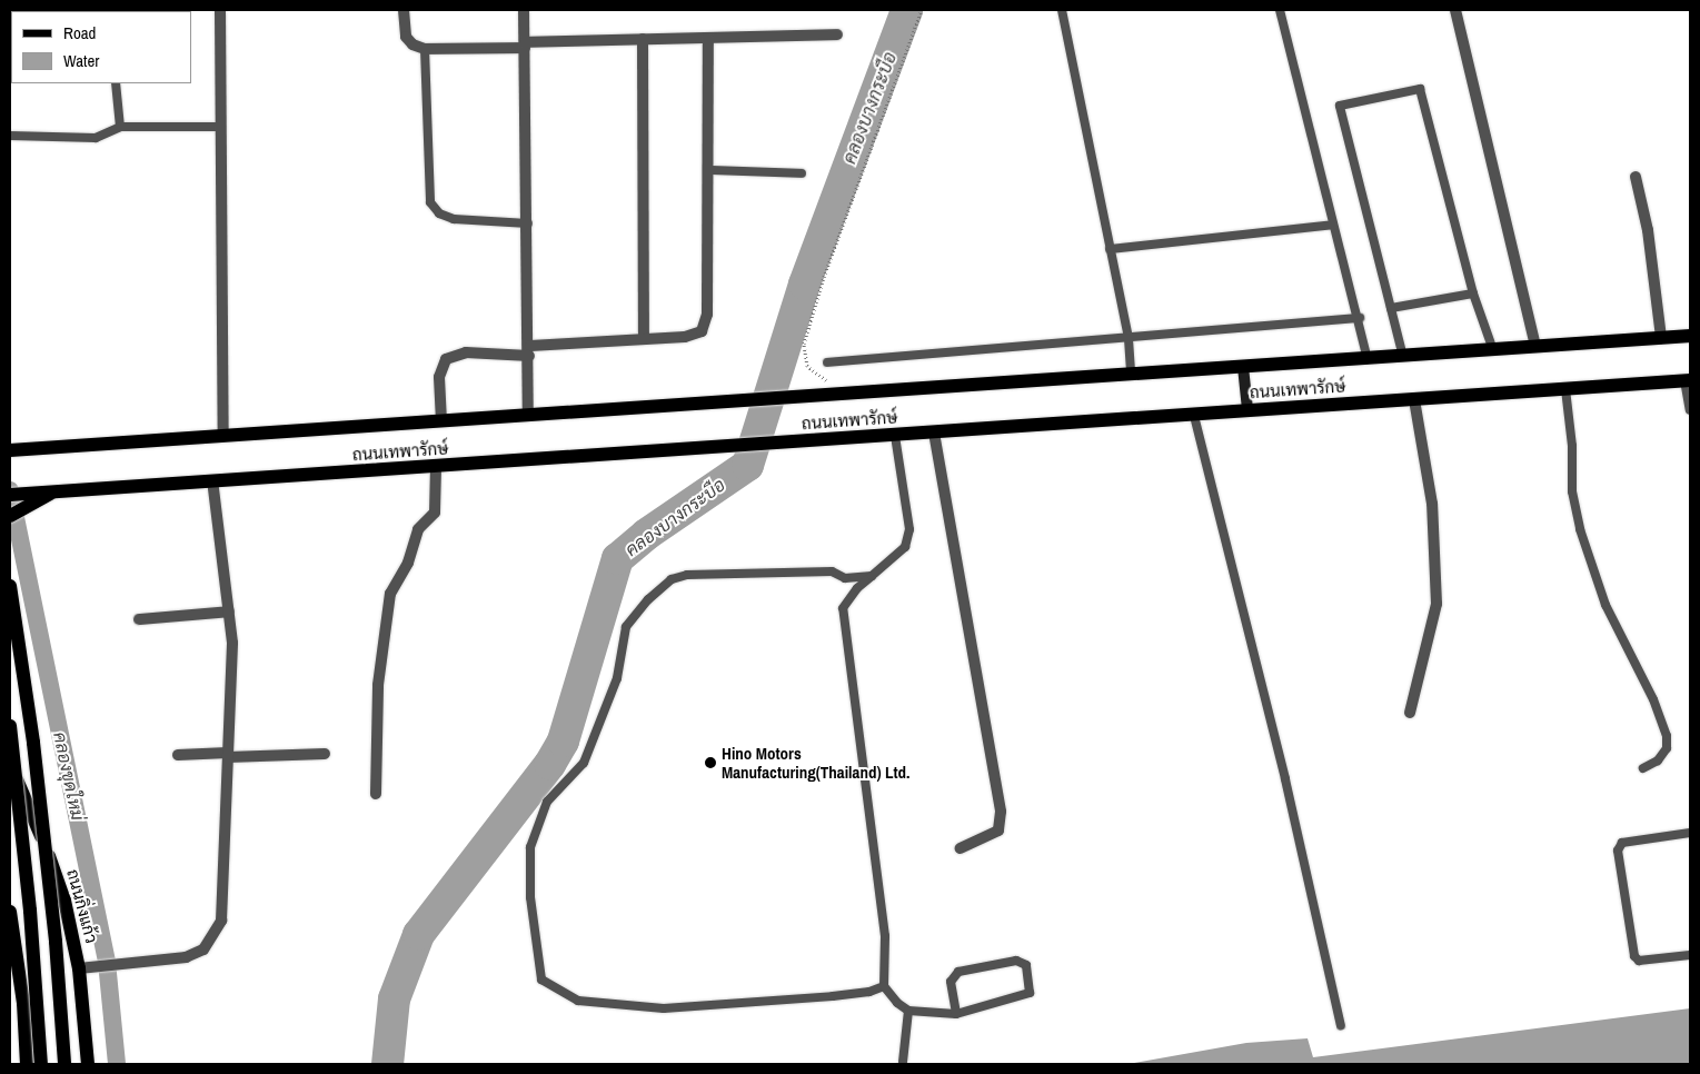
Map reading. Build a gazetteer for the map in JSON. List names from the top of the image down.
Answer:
{
  "streets": {
    "main road": ["ถนนเทพารักษ์", "ถนนกิ่งแก้ว"]
  },
  "water": ["คลองบางกระบือ", "คลองขุดใหม่"],
  "places": ["Hino Motors Manufacturing(Thailand) Ltd."],
  "legend": ["Road", "Water"]
}
